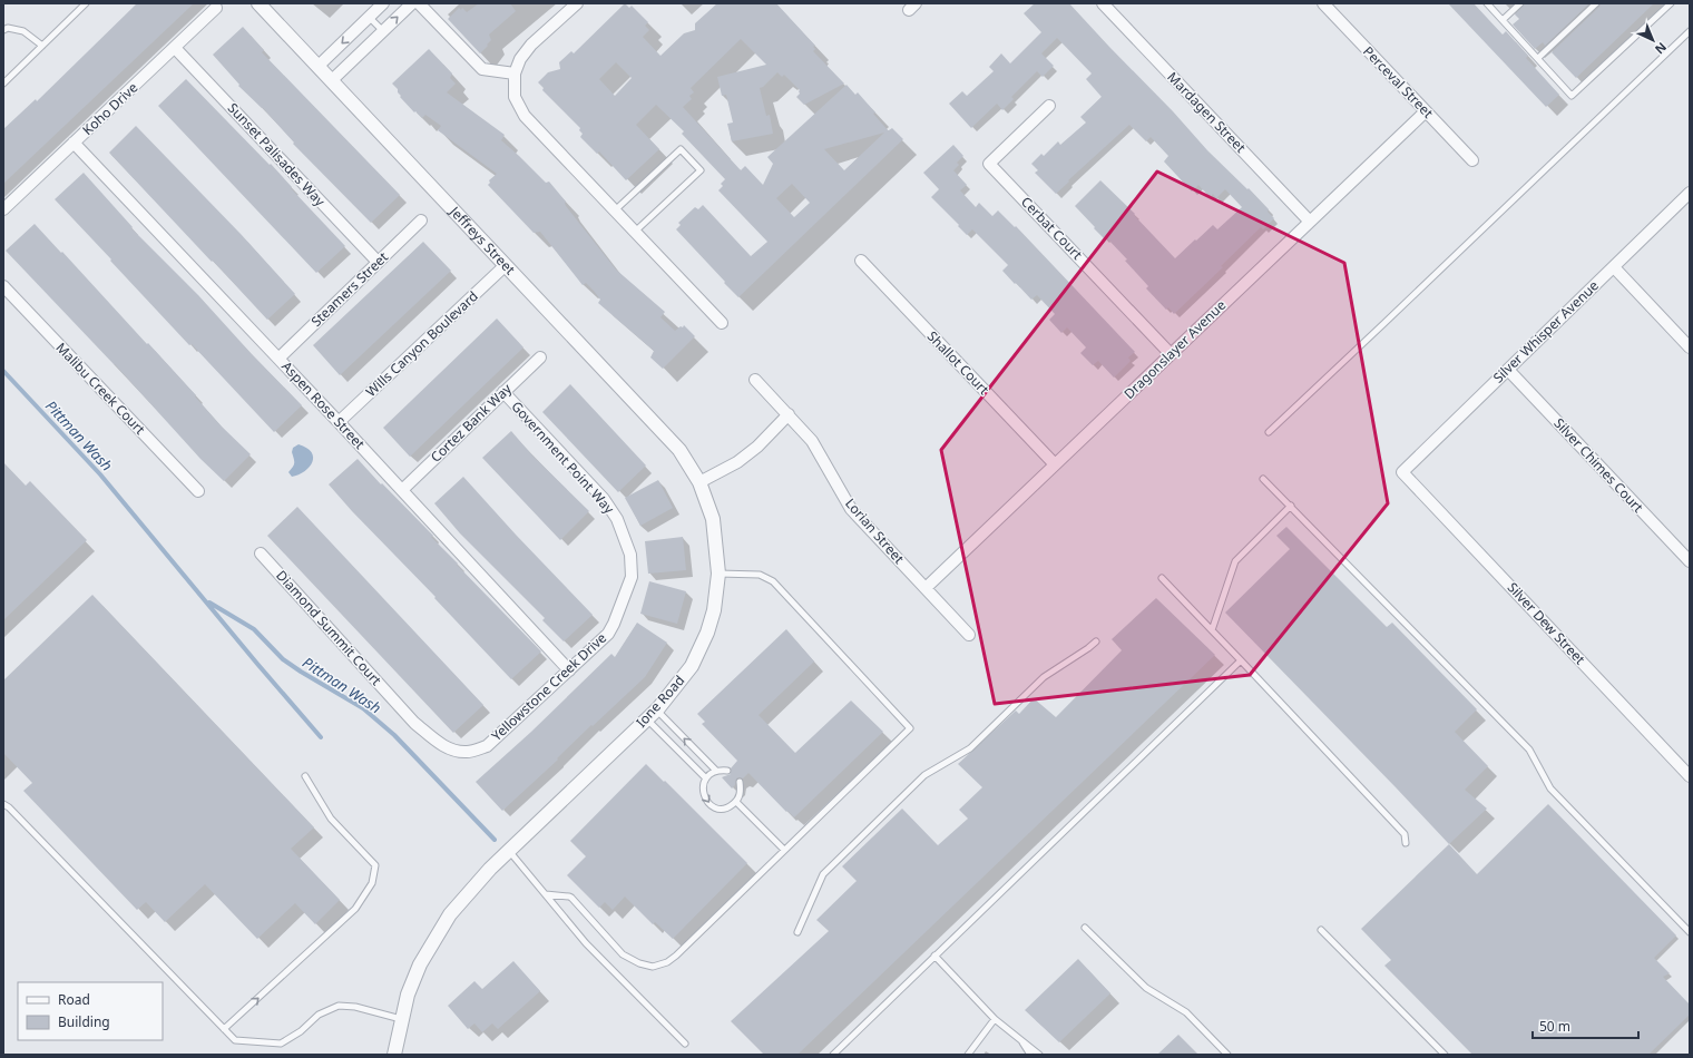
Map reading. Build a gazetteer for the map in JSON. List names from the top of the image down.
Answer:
{
  "streets": {
    "street": [
      "Perceval Street",
      "Koho Drive",
      "Mardagen Street",
      "Sunset Palisades Way",
      "Cerbat Court",
      "Jeffreys Street",
      "Steamers Street",
      "Silver Whisper Avenue",
      "Wills Canyon Boulevard",
      "Dragonslayer Avenue",
      "Shallot Court",
      "Malibu Creek Court",
      "Aspen Rose Street",
      "Cortez Bank Way",
      "Government Point Way",
      "Silver Chimes Court",
      "Lorian Street",
      "Silver Dew Street",
      "Diamond Summit Court",
      "Yellowstone Creek Drive",
      "Ione Road"
    ]
  },
  "crossings": [
    ["Perceval Street", "Dragonslayer Avenue"],
    ["Koho Drive", "Sunset Palisades Way"],
    ["Koho Drive", "Aspen Rose Street"],
    ["Mardagen Street", "Dragonslayer Avenue"],
    ["Sunset Palisades Way", "Steamers Street"],
    ["Cerbat Court", "Dragonslayer Avenue"],
    ["Jeffreys Street", "Wills Canyon Boulevard"],
    ["Jeffreys Street", "Ione Road"],
    ["Steamers Street", "Aspen Rose Street"],
    ["Silver Whisper Avenue", "Silver Chimes Court"],
    ["Silver Whisper Avenue", "Silver Dew Street"],
    ["Wills Canyon Boulevard", "Aspen Rose Street"],
    ["Dragonslayer Avenue", "Shallot Court"],
    ["Dragonslayer Avenue", "Lorian Street"],
    ["Aspen Rose Street", "Cortez Bank Way"],
    ["Aspen Rose Street", "Yellowstone Creek Drive"],
    ["Cortez Bank Way", "Government Point Way"],
    ["Government Point Way", "Yellowstone Creek Drive"],
    ["Diamond Summit Court", "Yellowstone Creek Drive"]
  ],
  "water": ["Pittman Wash"],
  "legend": ["Road", "Building"],
  "scale_bar": "50 m",
  "north": "bottom right"
}
